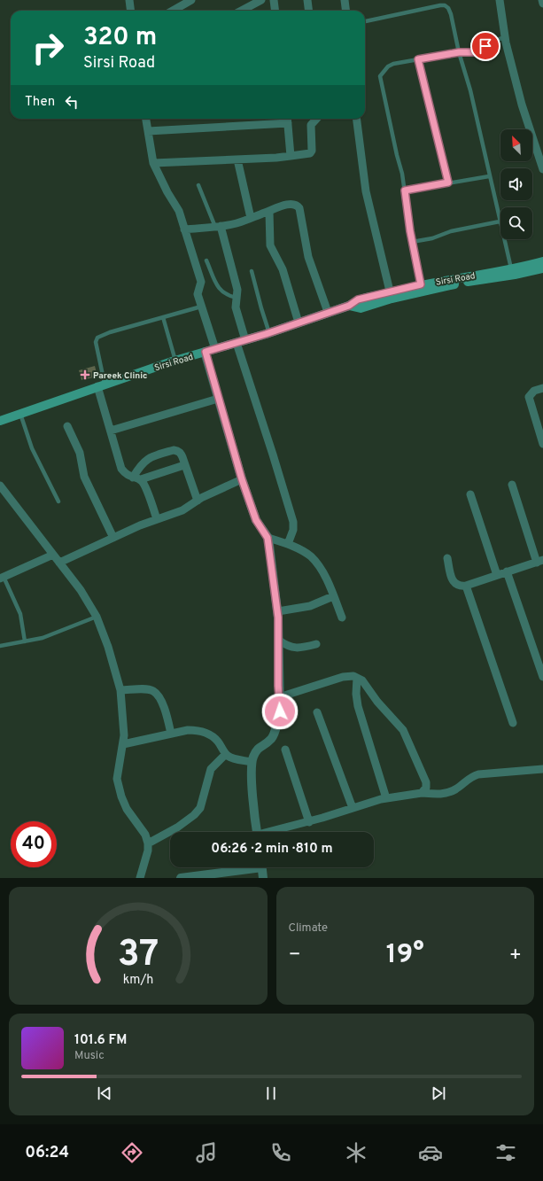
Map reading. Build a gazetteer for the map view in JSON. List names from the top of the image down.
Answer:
{
  "streets": {
    "main road": ["Sirsi Road"]
  },
  "places": {
    "health": ["Pareek Clinic"]
  },
  "north": "top left",
  "page": {
    "turn": ["320 m", "Sirsi Road"],
    "then": "Then",
    "limit": "40",
    "trip": "06:26 · 2 min · 810 m",
    "tile": "Climate",
    "heat": ["−", "19°", "+"],
    "song": ["101.6 FM", "Music"],
    "tabs": "06:24",
    "gauge": ["37", "km/h"]
  }
}
